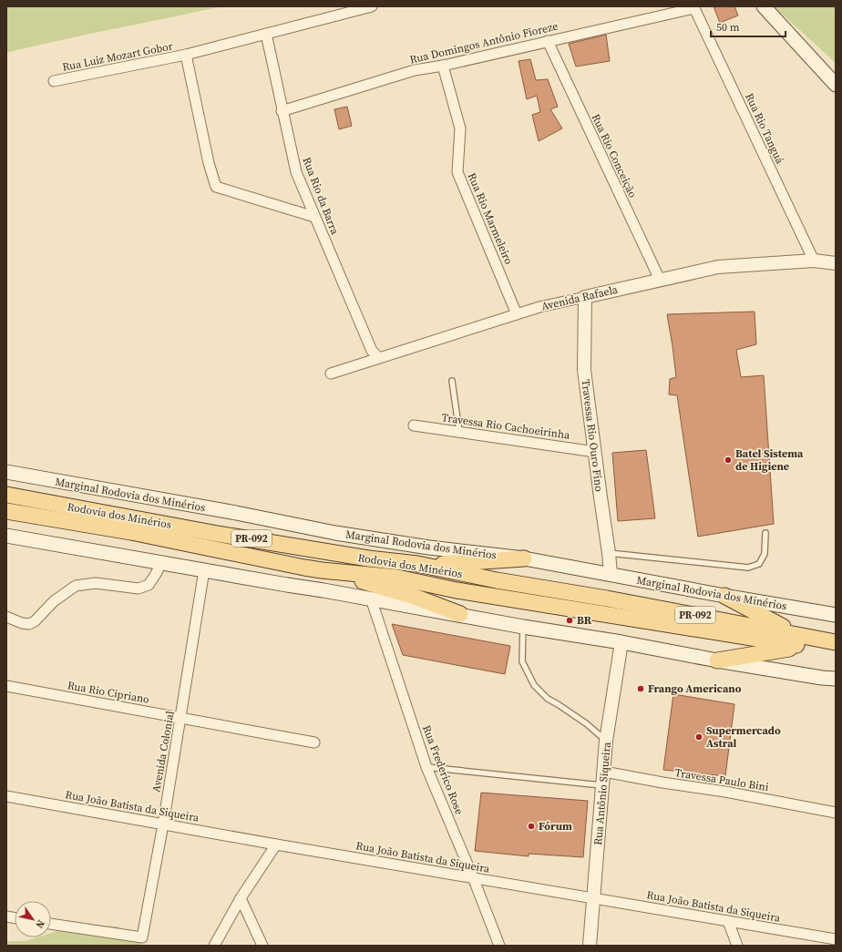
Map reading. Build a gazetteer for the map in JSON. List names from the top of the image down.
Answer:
{
  "streets": {
    "main road": ["Marginal Rodovia dos Minérios", "Rodovia dos Minérios", "PR-092"],
    "street": [
      "Rua Domingos Antônio Fioreze",
      "Rua Luiz Mozart Gobor",
      "Rua Rio Tanguá",
      "Rua Rio Conceição",
      "Rua Rio da Barra",
      "Rua Rio Marmeleiro",
      "Avenida Rafaela",
      "Travessa Rio Cachoeirinha",
      "Travessa Rio Ouro Fino",
      "Rua Rio Cipriano",
      "Avenida Colonial",
      "Rua Frederico Rose",
      "Travessa Paulo Bini",
      "Rua Antônio Siqueira",
      "Rua João Batista da Siqueira"
    ]
  },
  "crossings": [
    ["Rua Domingos Antônio Fioreze", "Rua Rio Tanguá"],
    ["Rua Domingos Antônio Fioreze", "Rua Rio Conceição"],
    ["Rua Domingos Antônio Fioreze", "Rua Rio da Barra"],
    ["Rua Domingos Antônio Fioreze", "Rua Rio Marmeleiro"],
    ["Rua Luiz Mozart Gobor", "Rua Rio da Barra"],
    ["Rua Rio Tanguá", "Avenida Rafaela"],
    ["Rua Rio Conceição", "Avenida Rafaela"],
    ["Rua Rio da Barra", "Avenida Rafaela"],
    ["Rua Rio Marmeleiro", "Avenida Rafaela"],
    ["Avenida Rafaela", "Travessa Rio Ouro Fino"],
    ["Travessa Rio Cachoeirinha", "Travessa Rio Ouro Fino"],
    ["Travessa Rio Ouro Fino", "Marginal Rodovia dos Minérios"],
    ["Rua Rio Cipriano", "Avenida Colonial"],
    ["Avenida Colonial", "Rua João Batista da Siqueira"],
    ["Rua Frederico Rose", "Rua João Batista da Siqueira"],
    ["Travessa Paulo Bini", "Rua Antônio Siqueira"],
    ["Rua Antônio Siqueira", "Rua João Batista da Siqueira"]
  ],
  "places": [
    "Batel Sistema de Higiene",
    "BR",
    "Frango Americano",
    "Supermercado Astral",
    "Fórum"
  ],
  "scale_bar": "50 m",
  "north": "bottom right"
}
